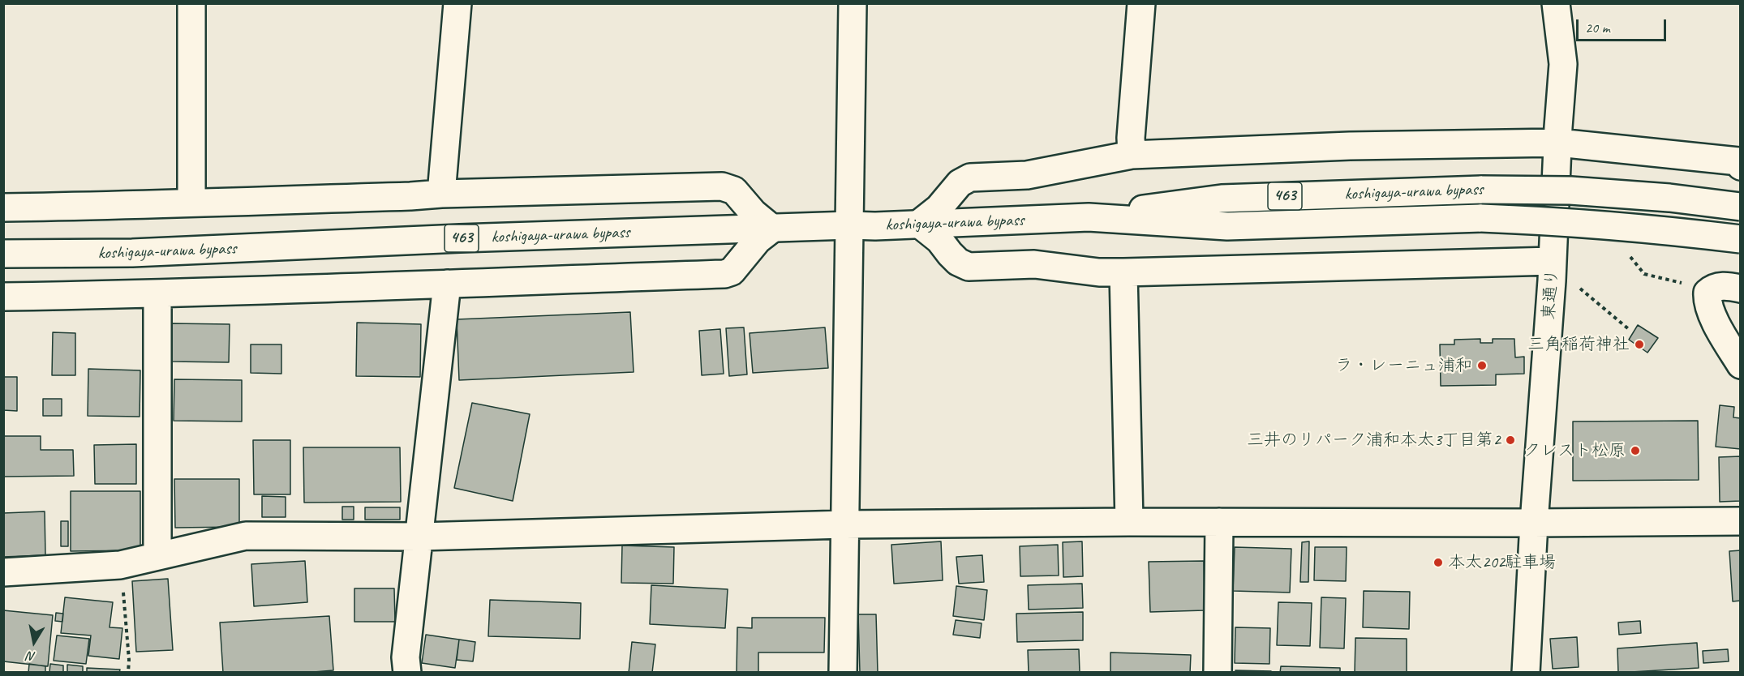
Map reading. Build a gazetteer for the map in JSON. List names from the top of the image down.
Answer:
{
  "streets": {
    "main road": ["koshigaya-urawa bypass", "463", "東通り"]
  },
  "places": [
    "三角稲荷神社",
    "ラ・レーニュ浦和",
    "三井のリパーク浦和本太3丁目第2",
    "クレスト松原",
    "本太202駐車場"
  ],
  "scale_bar": "20 m",
  "north": "bottom"
}
